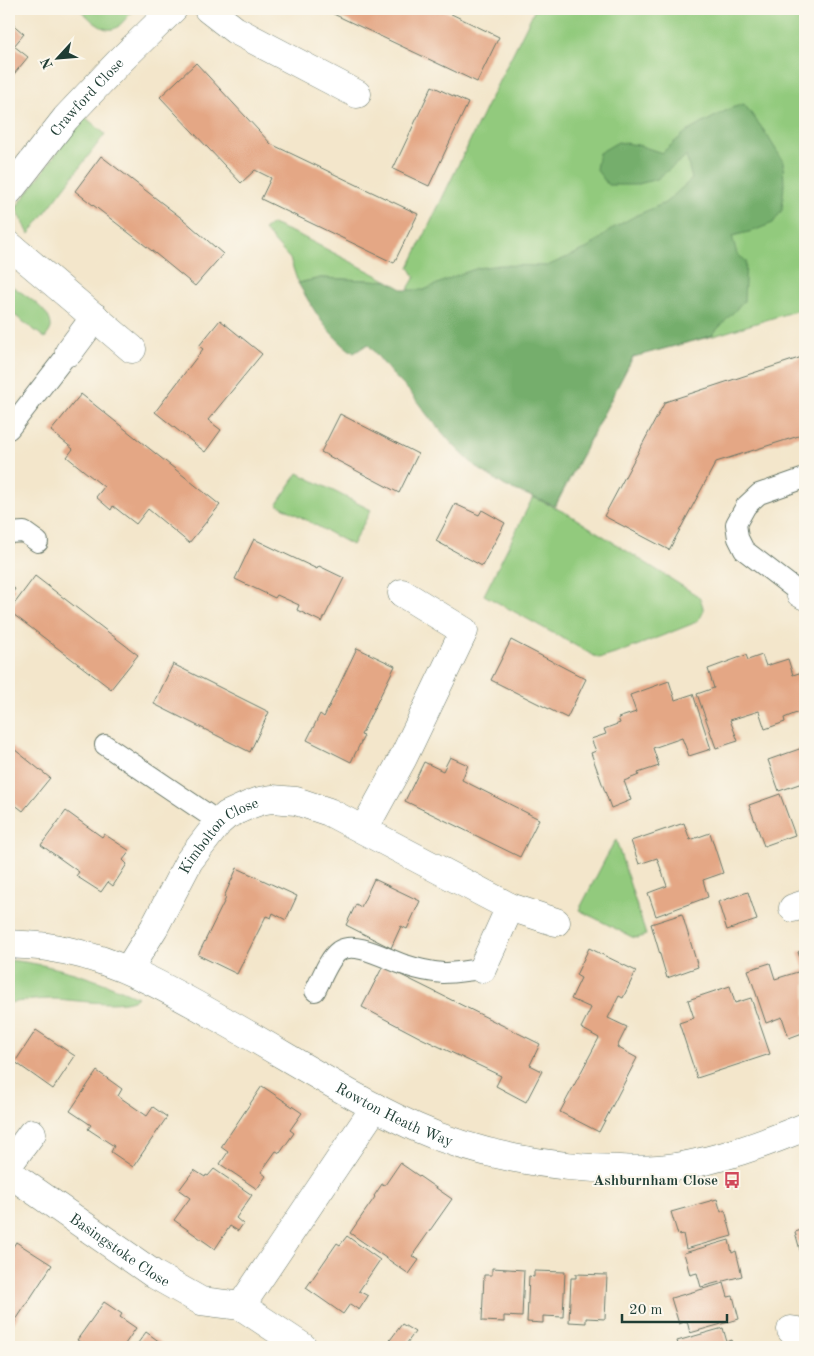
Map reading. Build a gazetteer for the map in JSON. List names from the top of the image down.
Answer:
{
  "streets": {
    "street": [
      "Crawford Close",
      "Kimbolton Close",
      "Rowton Heath Way",
      "Basingstoke Close"
    ]
  },
  "crossings": [
    ["Kimbolton Close", "Rowton Heath Way"]
  ],
  "places": {
    "bus stop": ["Ashburnham Close"]
  },
  "scale_bar": "20 m",
  "north": "bottom left"
}
